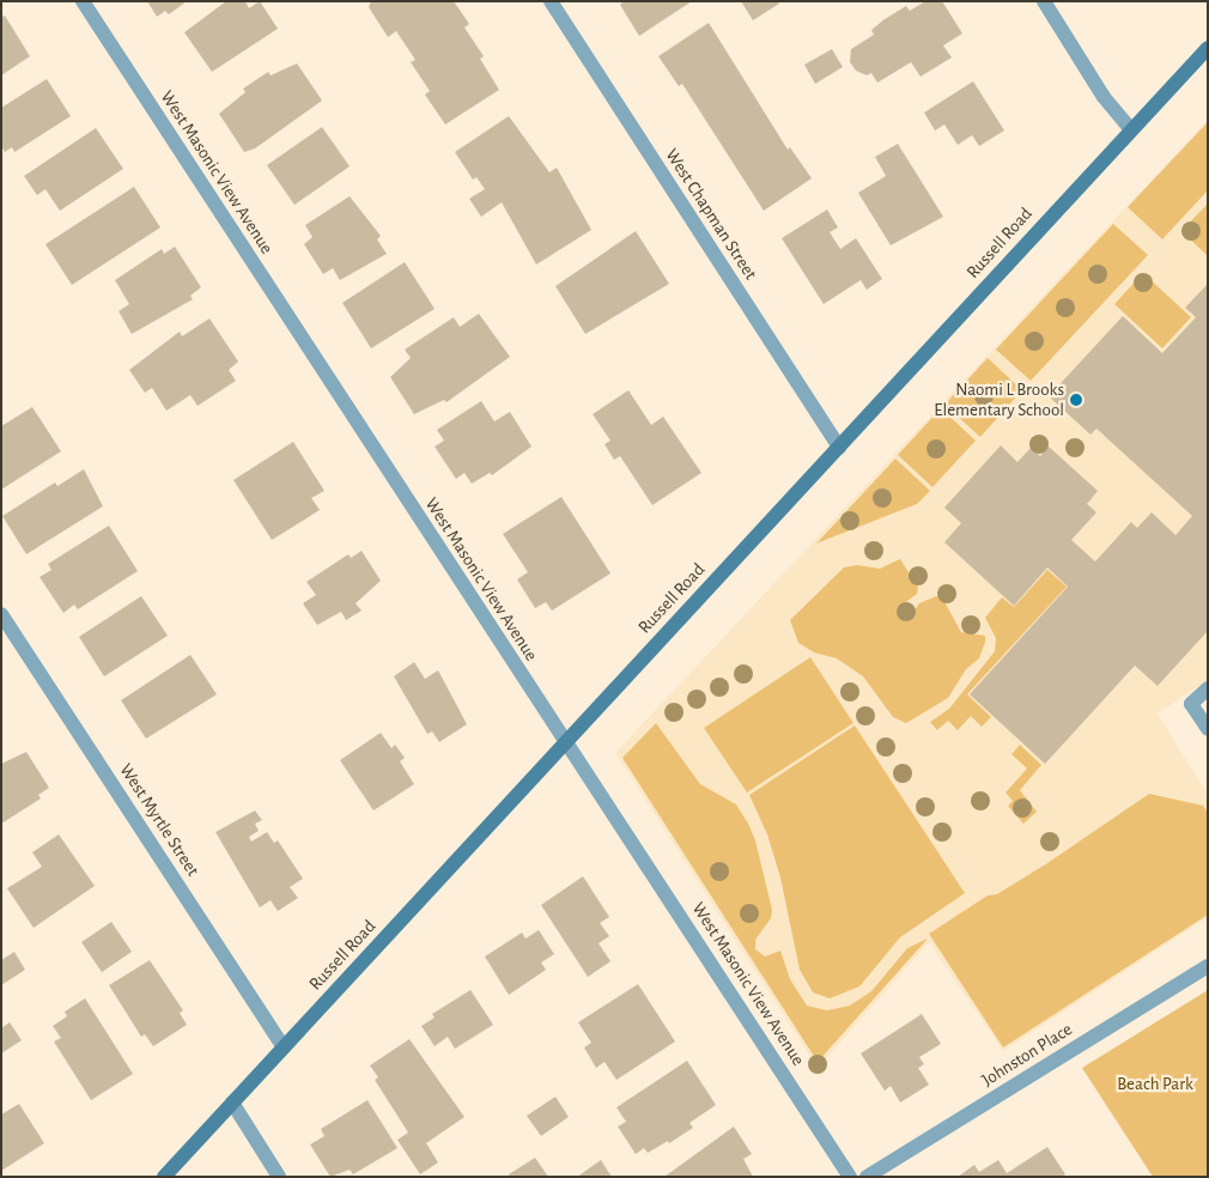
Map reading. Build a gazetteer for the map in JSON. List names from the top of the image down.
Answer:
{
  "streets": {
    "street": [
      "West Masonic View Avenue",
      "West Chapman Street",
      "Russell Road",
      "West Myrtle Street",
      "Johnston Place"
    ]
  },
  "crossings": [
    ["West Masonic View Avenue", "Russell Road"],
    ["West Chapman Street", "Russell Road"],
    ["Russell Road", "West Myrtle Street"]
  ],
  "parks": ["Beach Park"],
  "places": ["Naomi L Brooks Elementary School"]
}
